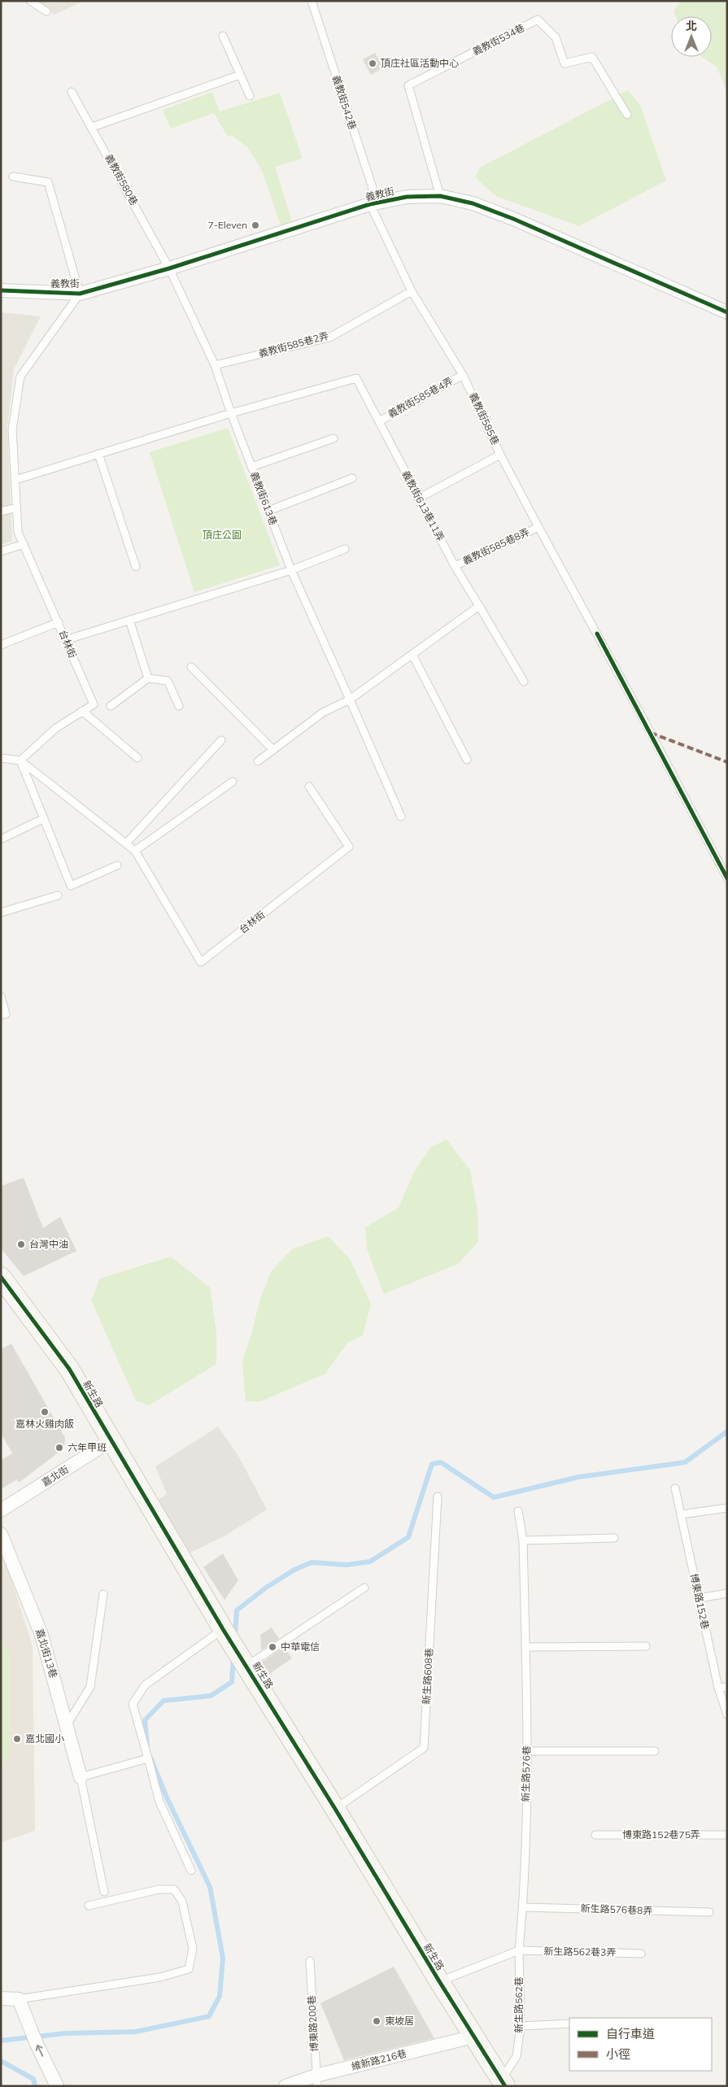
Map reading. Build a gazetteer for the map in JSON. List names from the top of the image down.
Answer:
{
  "streets": {
    "street": [
      "義教街",
      "新生路",
      "嘉北街",
      "嘉北街13巷",
      "維新路216巷"
    ],
    "lane": [
      "義教街534巷",
      "義教街542巷",
      "義教街580巷",
      "義教街585巷2弄",
      "義教街585巷4弄",
      "義教街585巷",
      "義教街613巷",
      "義教街613巷11弄",
      "義教街585巷8弄",
      "台林街",
      "博東路152巷",
      "新生路608巷",
      "新生路576巷",
      "博東路152巷75弄",
      "新生路576巷8弄",
      "新生路562巷3弄",
      "新生路562巷",
      "博東路200巷"
    ]
  },
  "crossings": [
    ["義教街534巷", "義教街"],
    ["義教街542巷", "義教街"],
    ["義教街542巷", "義教街585巷"],
    ["義教街580巷", "義教街"],
    ["義教街580巷", "義教街613巷"],
    ["義教街", "義教街585巷"],
    ["義教街", "義教街613巷"],
    ["義教街", "台林街"],
    ["義教街585巷2弄", "義教街585巷"],
    ["義教街585巷2弄", "義教街613巷"],
    ["義教街585巷4弄", "義教街585巷"],
    ["義教街585巷4弄", "義教街613巷11弄"],
    ["義教街585巷", "義教街585巷8弄"],
    ["義教街613巷", "義教街613巷11弄"],
    ["義教街613巷11弄", "義教街585巷8弄"],
    ["新生路", "嘉北街"],
    ["新生路", "新生路608巷"],
    ["新生路", "新生路562巷"],
    ["新生路", "維新路216巷"],
    ["新生路576巷", "新生路576巷8弄"],
    ["新生路576巷", "新生路562巷3弄"],
    ["新生路576巷", "新生路562巷"],
    ["新生路562巷3弄", "新生路562巷"],
    ["博東路200巷", "維新路216巷"]
  ],
  "parks": ["頂庄公園"],
  "places": [
    "頂庄社區活動中心",
    "7-Eleven",
    "台灣中油",
    "嘉林火雞肉飯",
    "六年甲班",
    "中華電信",
    "嘉北國小",
    "東坡居"
  ],
  "legend": ["自行車道", "小徑"],
  "north": "top"
}
